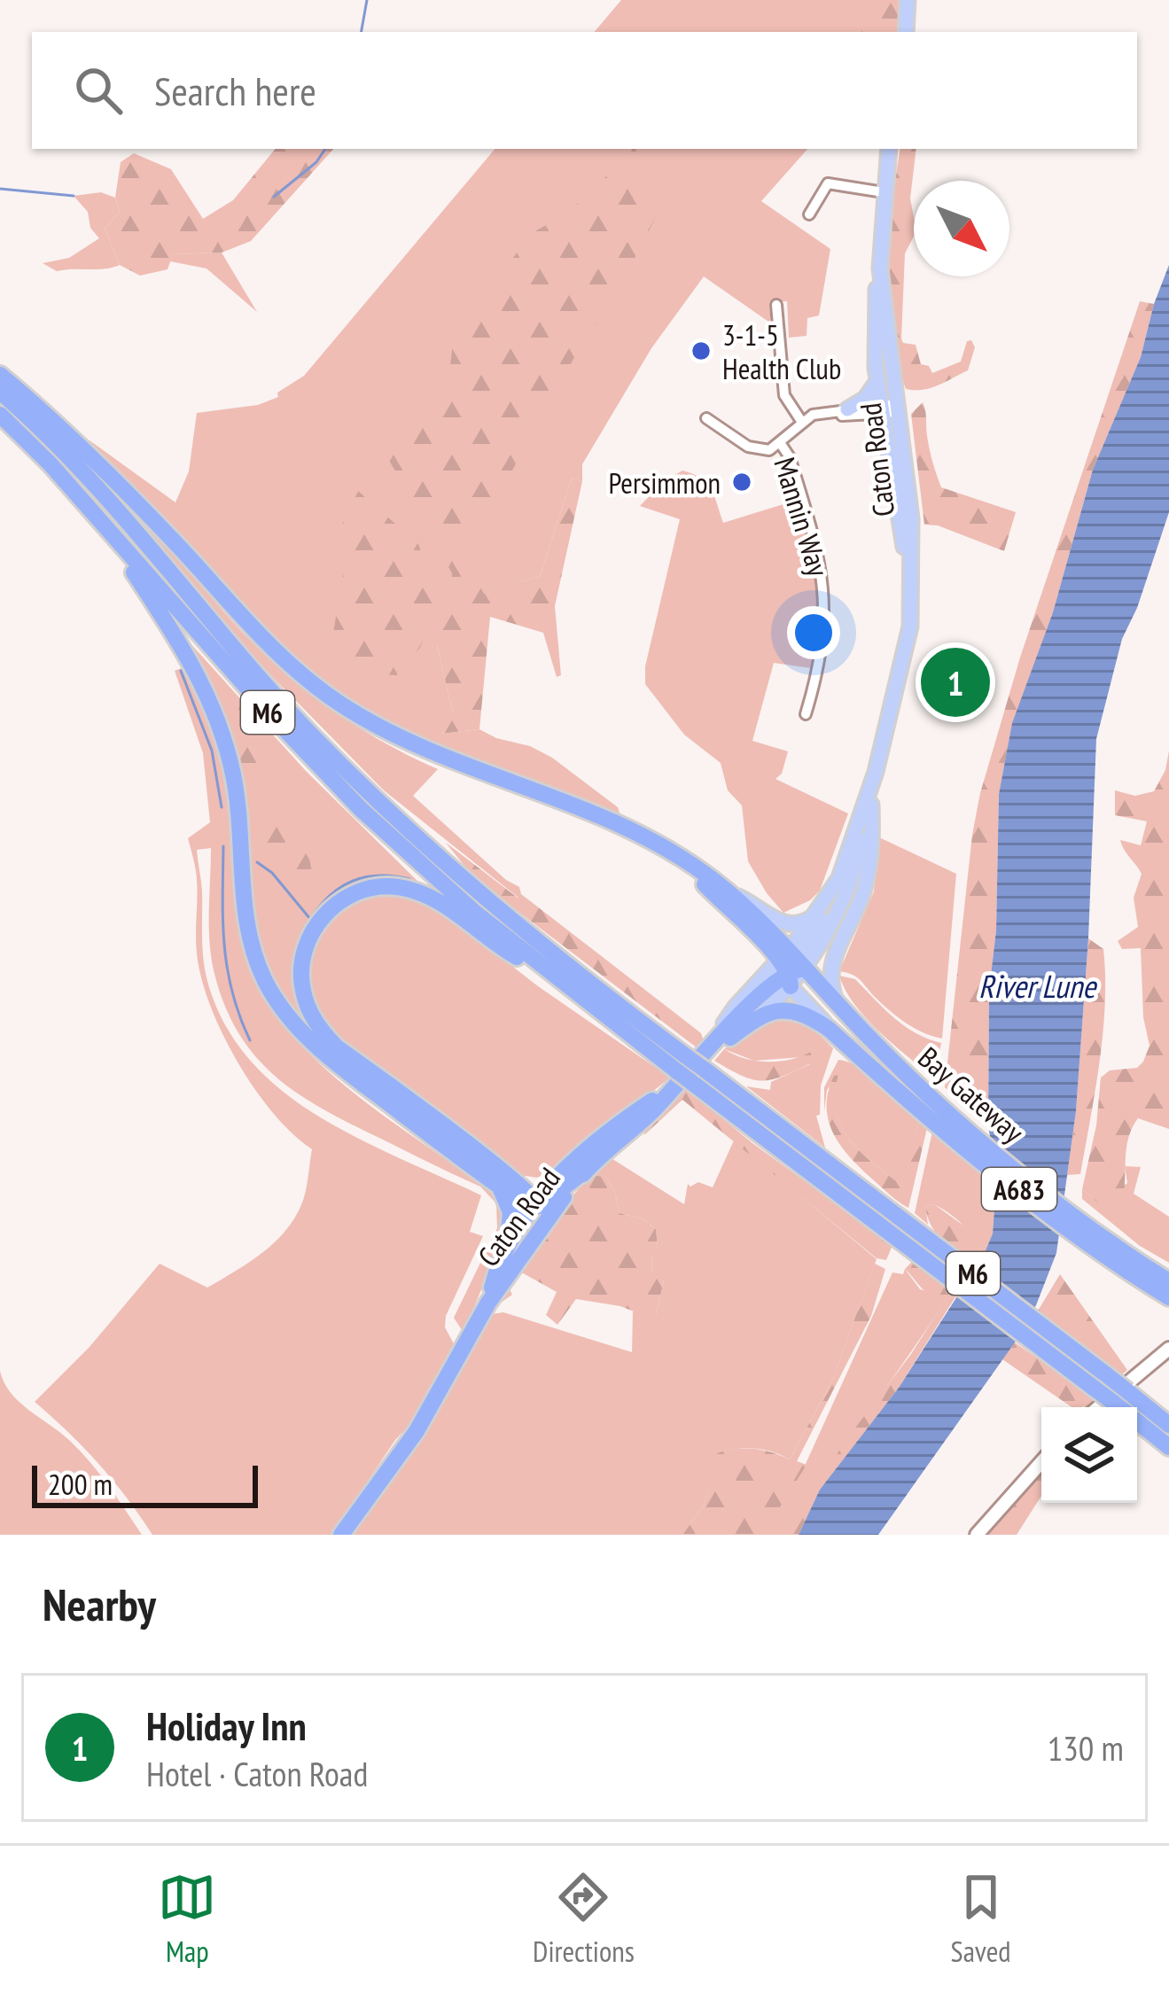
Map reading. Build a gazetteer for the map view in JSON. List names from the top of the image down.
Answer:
{
  "streets": {
    "highway": [
      "Caton Road",
      "M6",
      "Bay Gateway",
      "A683"
    ],
    "street": ["Mannin Way"]
  },
  "crossings": [
    ["Caton Road", "Mannin Way"],
    ["Caton Road", "M6"],
    ["Caton Road", "Bay Gateway"],
    ["Caton Road", "A683"],
    ["Bay Gateway", "A683"]
  ],
  "water": ["River Lune"],
  "places": ["3-1-5 Health Club", "Persimmon"],
  "scale_bar": "200 m",
  "north": "bottom right",
  "page": {
    "search": "Search here",
    "pins": "1",
    "scale": "200 m",
    "heading": "Nearby",
    "list": [
      {
        "mark": "1",
        "name": "Holiday Inn",
        "note": "Hotel · Caton Road",
        "value": "130 m"
      }
    ],
    "nav": ["Map", "Directions", "Saved"]
  }
}
